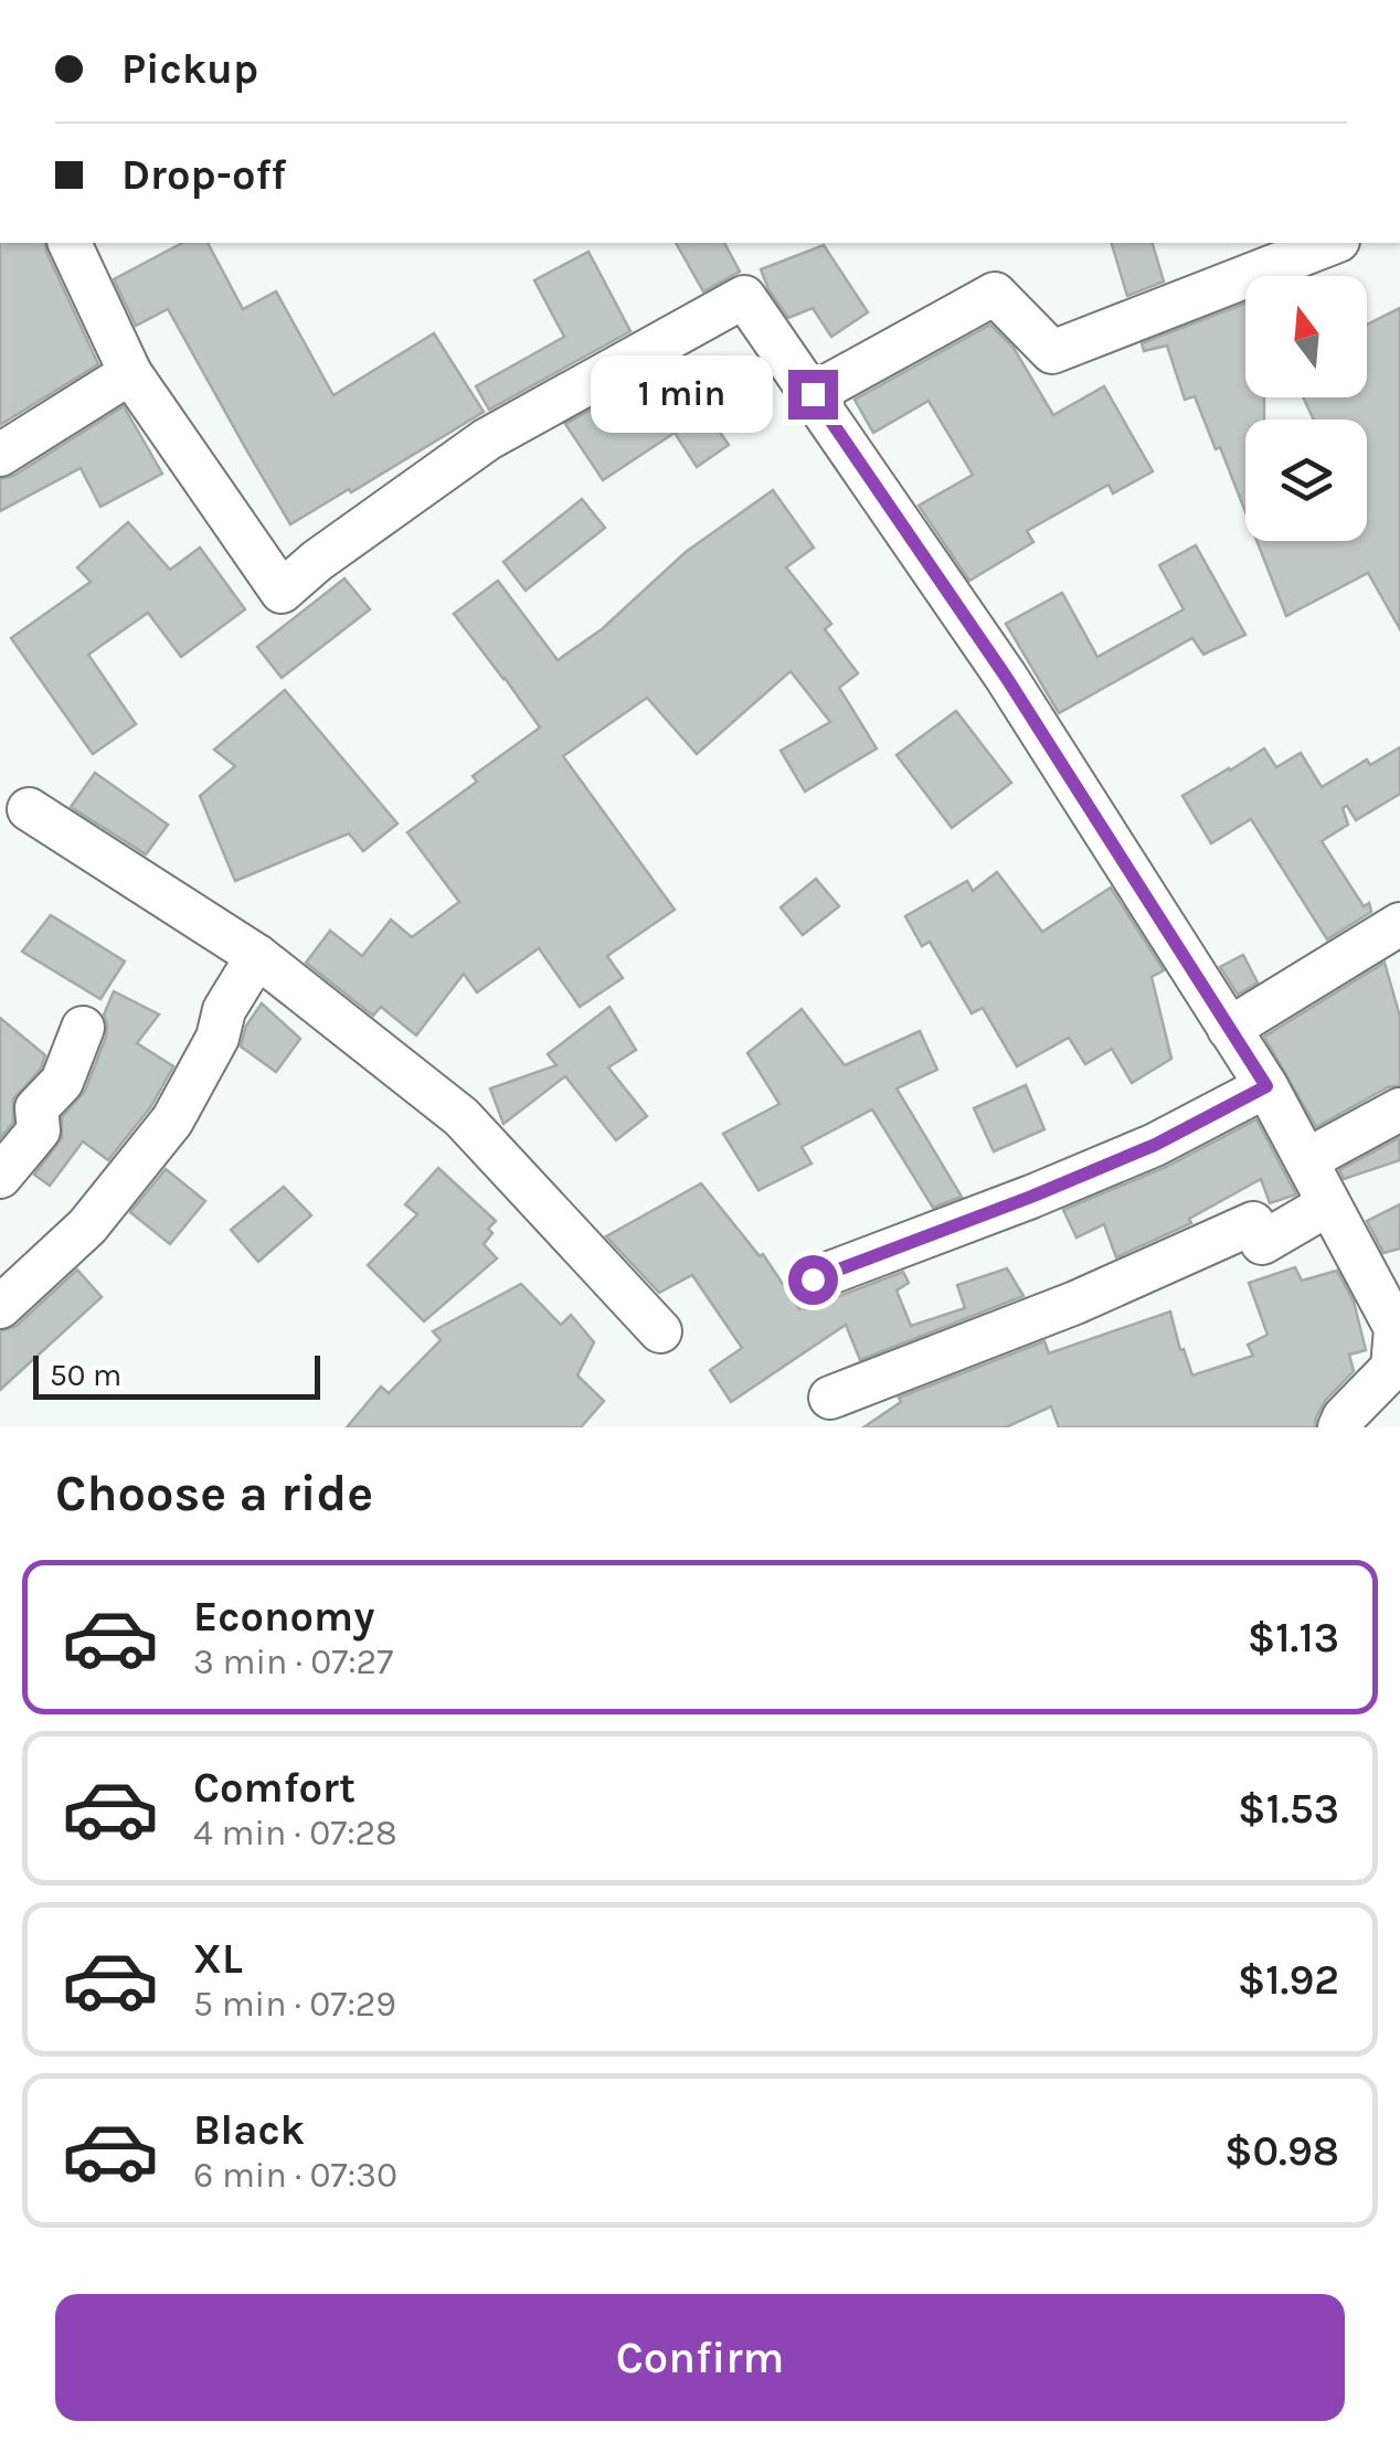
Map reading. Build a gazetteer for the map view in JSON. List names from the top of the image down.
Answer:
{
  "scale_bar": "50 m",
  "north": "top",
  "page": {
    "banner": ["Pickup", "Drop-off"],
    "bubble": "1 min",
    "scale": "50 m",
    "heading": "Choose a ride",
    "list": [
      {
        "name": "Economy",
        "note": "3 min · 07:27",
        "value": "$1.13"
      },
      {
        "name": "Comfort",
        "note": "4 min · 07:28",
        "value": "$1.53"
      },
      {
        "name": "XL",
        "note": "5 min · 07:29",
        "value": "$1.92"
      },
      {
        "name": "Black",
        "note": "6 min · 07:30",
        "value": "$0.98"
      }
    ],
    "buttons": "Confirm"
  }
}
